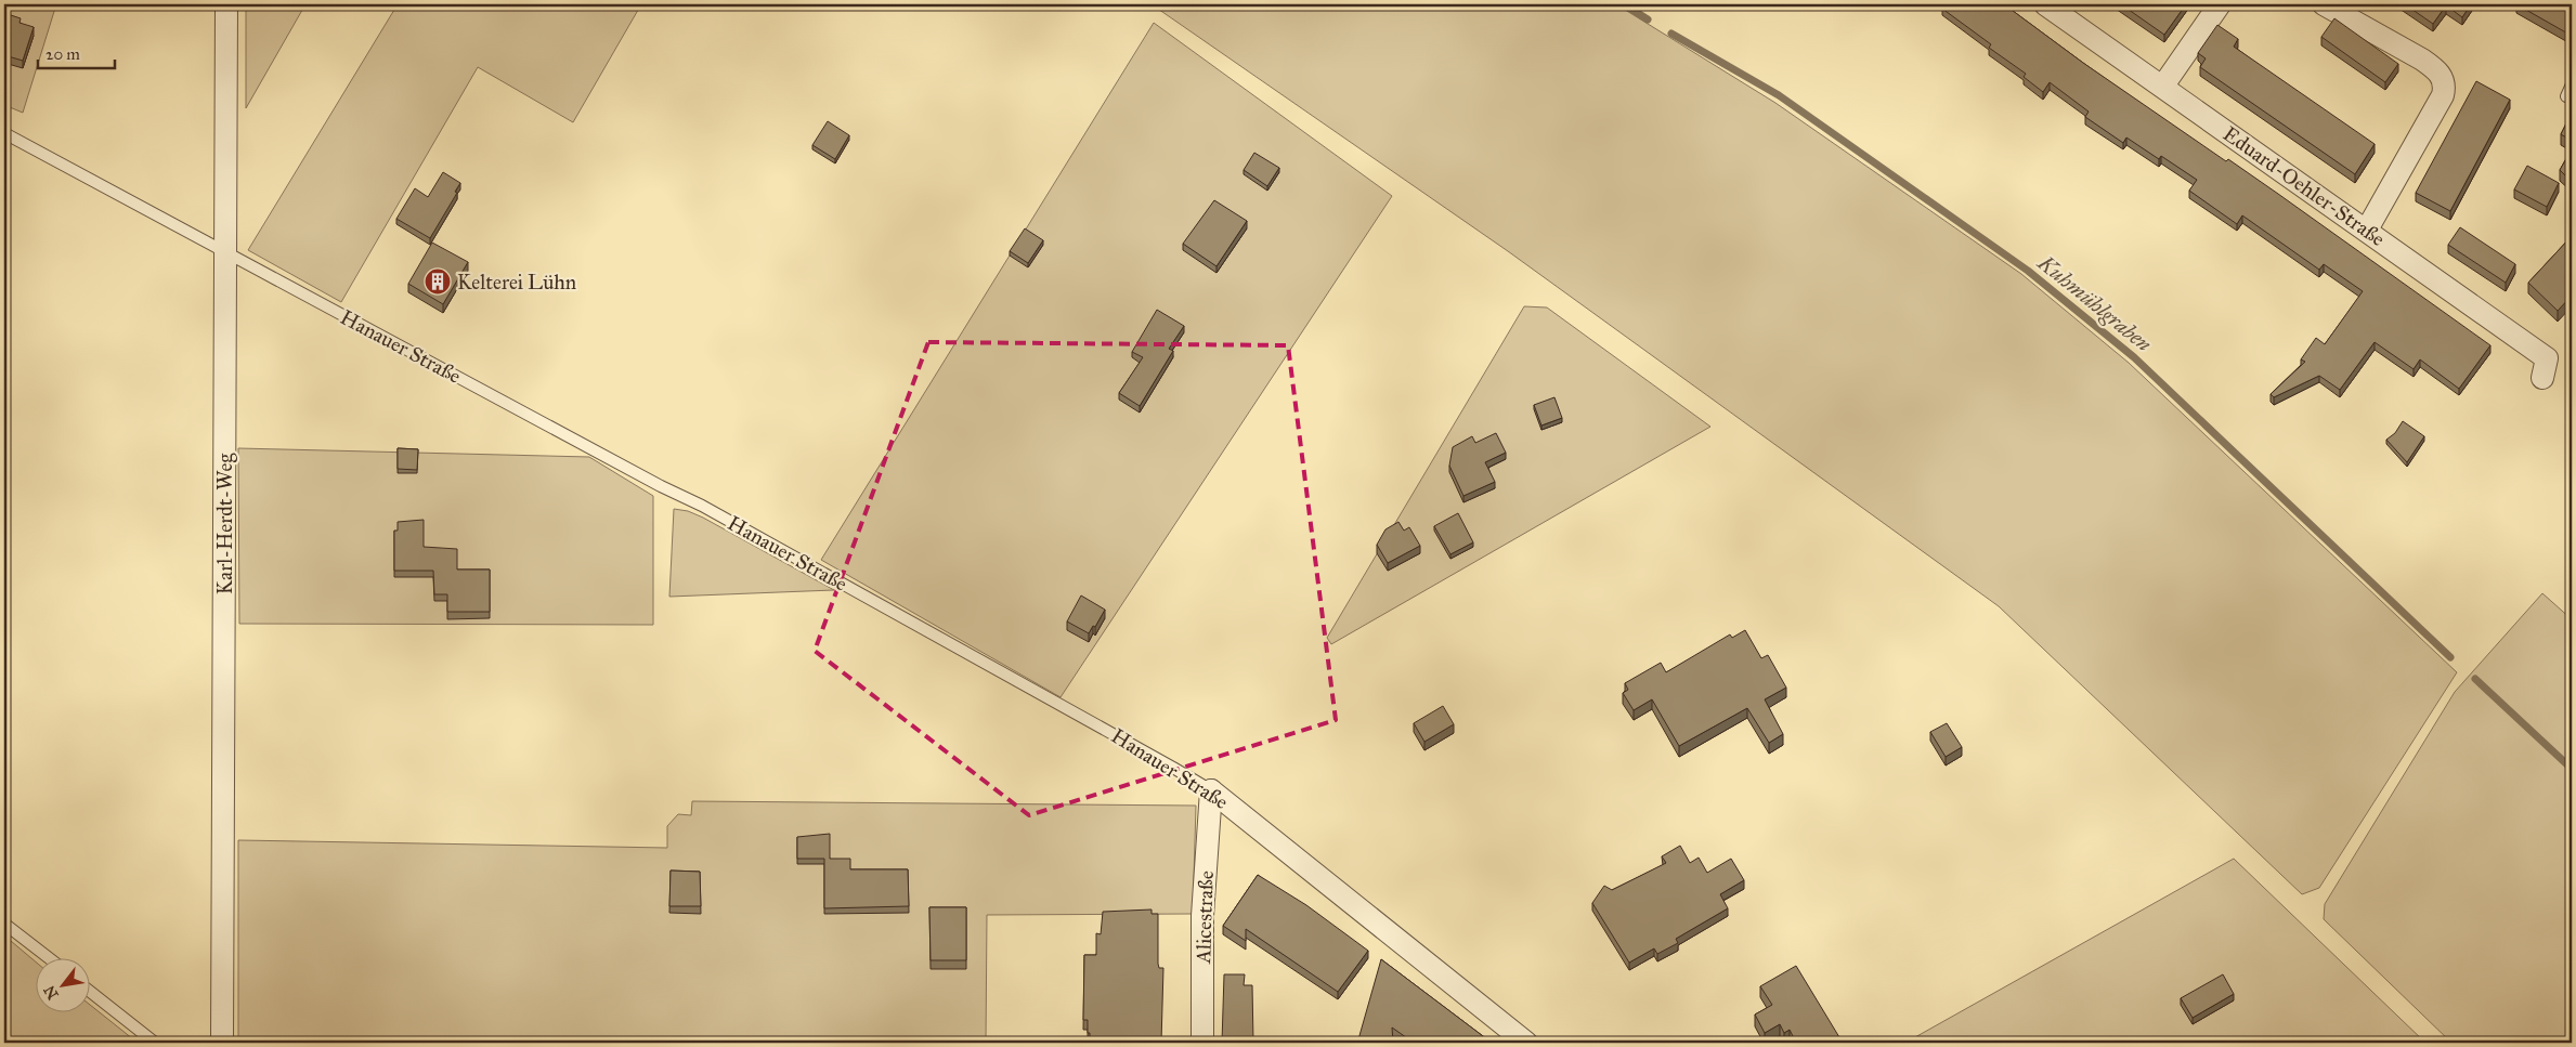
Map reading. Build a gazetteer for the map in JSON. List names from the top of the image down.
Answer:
{
  "streets": {
    "street": [
      "Eduard-Oehler-Straße",
      "Hanauer Straße",
      "Karl-Herdt-Weg",
      "Alicestraße"
    ]
  },
  "crossings": [
    ["Hanauer Straße", "Karl-Herdt-Weg"],
    ["Hanauer Straße", "Alicestraße"]
  ],
  "water": ["Kuhmühlgraben"],
  "places": {
    "building": ["Kelterei Lühn"]
  },
  "scale_bar": "20 m",
  "north": "bottom left"
}
